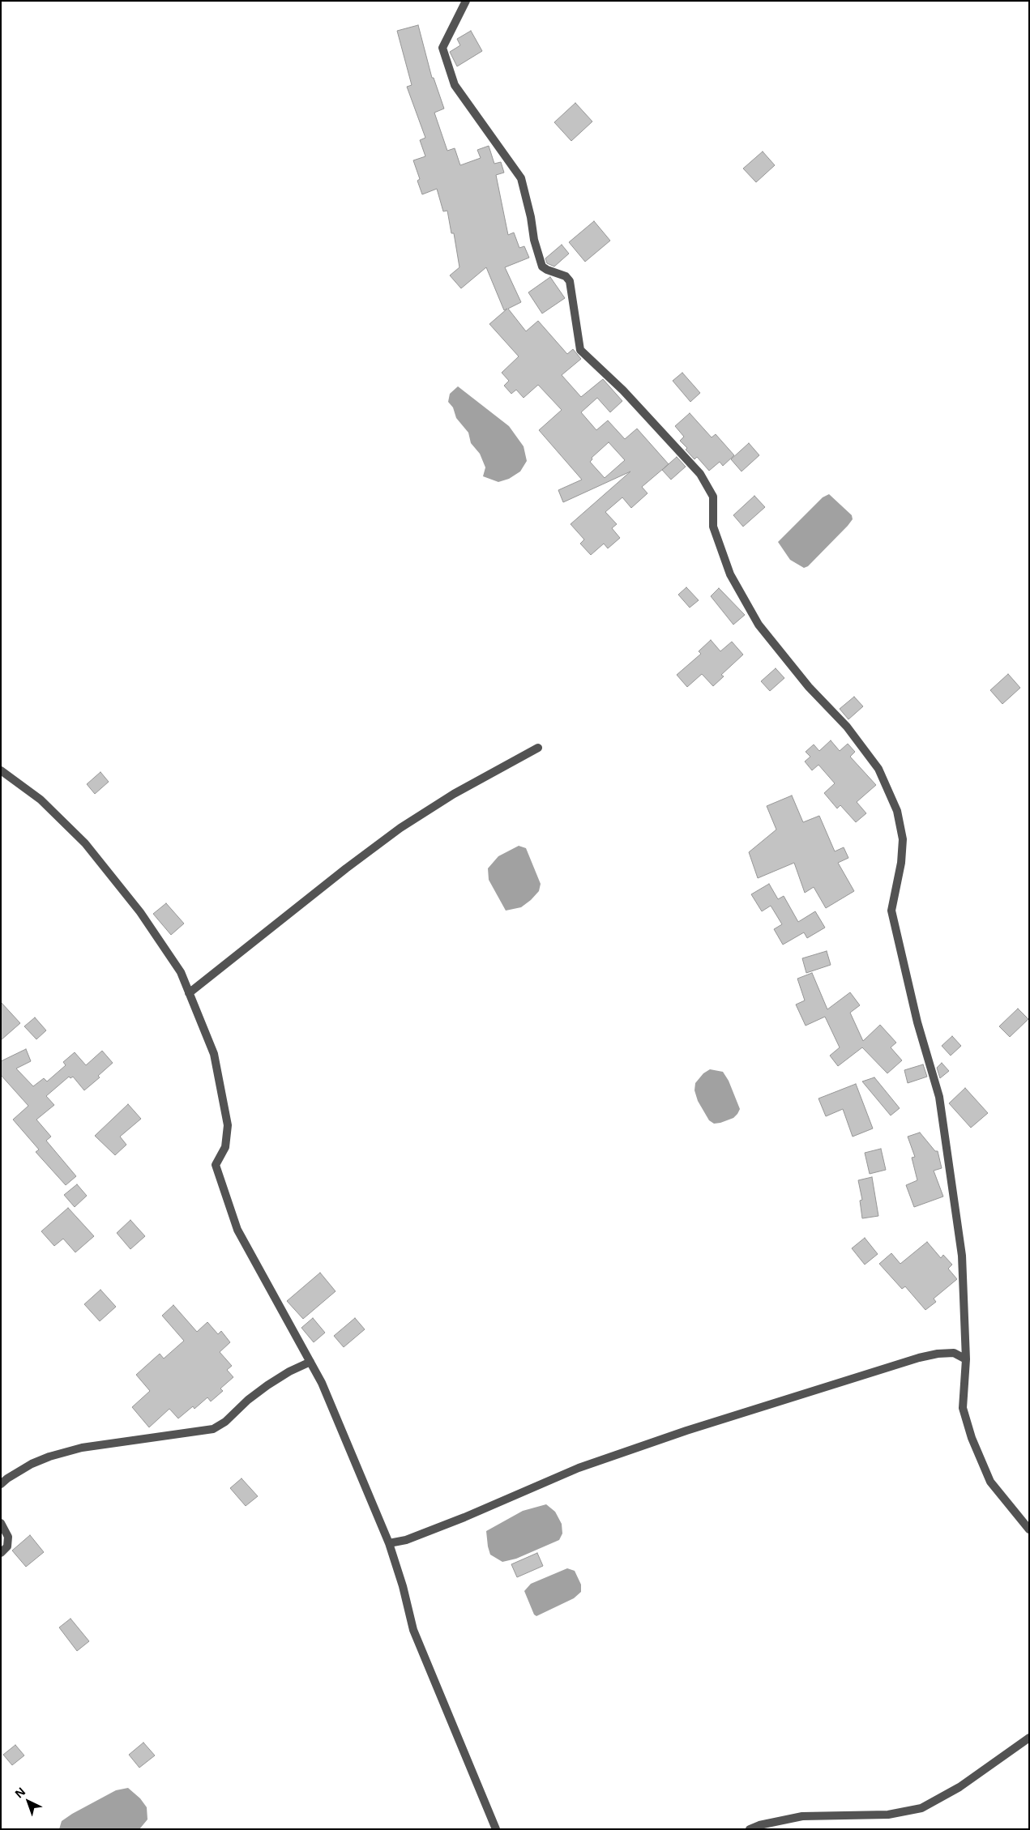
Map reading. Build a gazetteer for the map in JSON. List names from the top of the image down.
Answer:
{
  "north": "top left"
}
